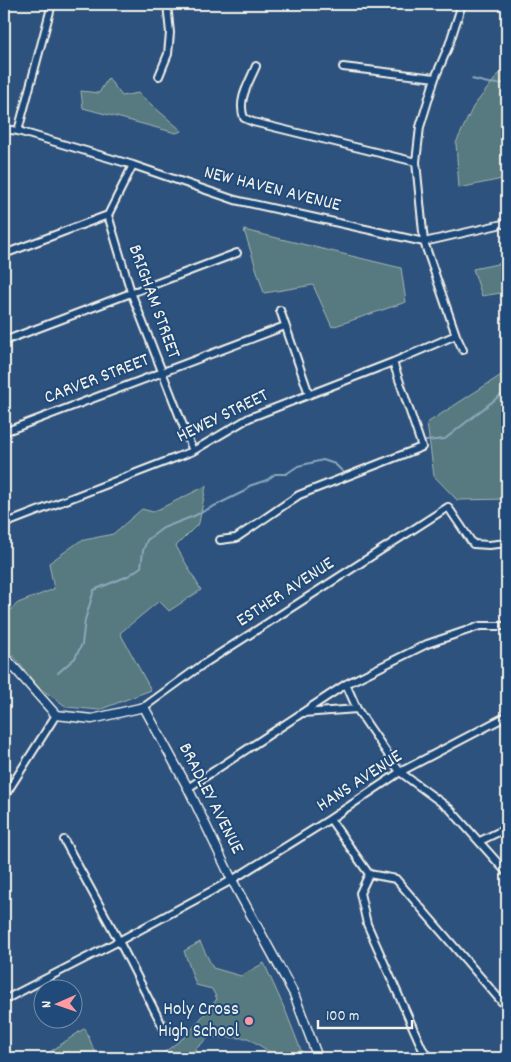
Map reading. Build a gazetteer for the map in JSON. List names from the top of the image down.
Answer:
{
  "streets": {
    "street": [
      "NEW HAVEN AVENUE",
      "BRIGHAM STREET",
      "CARVER STREET",
      "HEWEY STREET",
      "ESTHER AVENUE",
      "HANS AVENUE",
      "BRADLEY AVENUE"
    ]
  },
  "crossings": [
    ["BRIGHAM STREET", "CARVER STREET"],
    ["BRIGHAM STREET", "HEWEY STREET"],
    ["ESTHER AVENUE", "BRADLEY AVENUE"],
    ["HANS AVENUE", "BRADLEY AVENUE"]
  ],
  "places": ["Holy Cross High School"],
  "scale_bar": "100 m",
  "north": "left"
}
